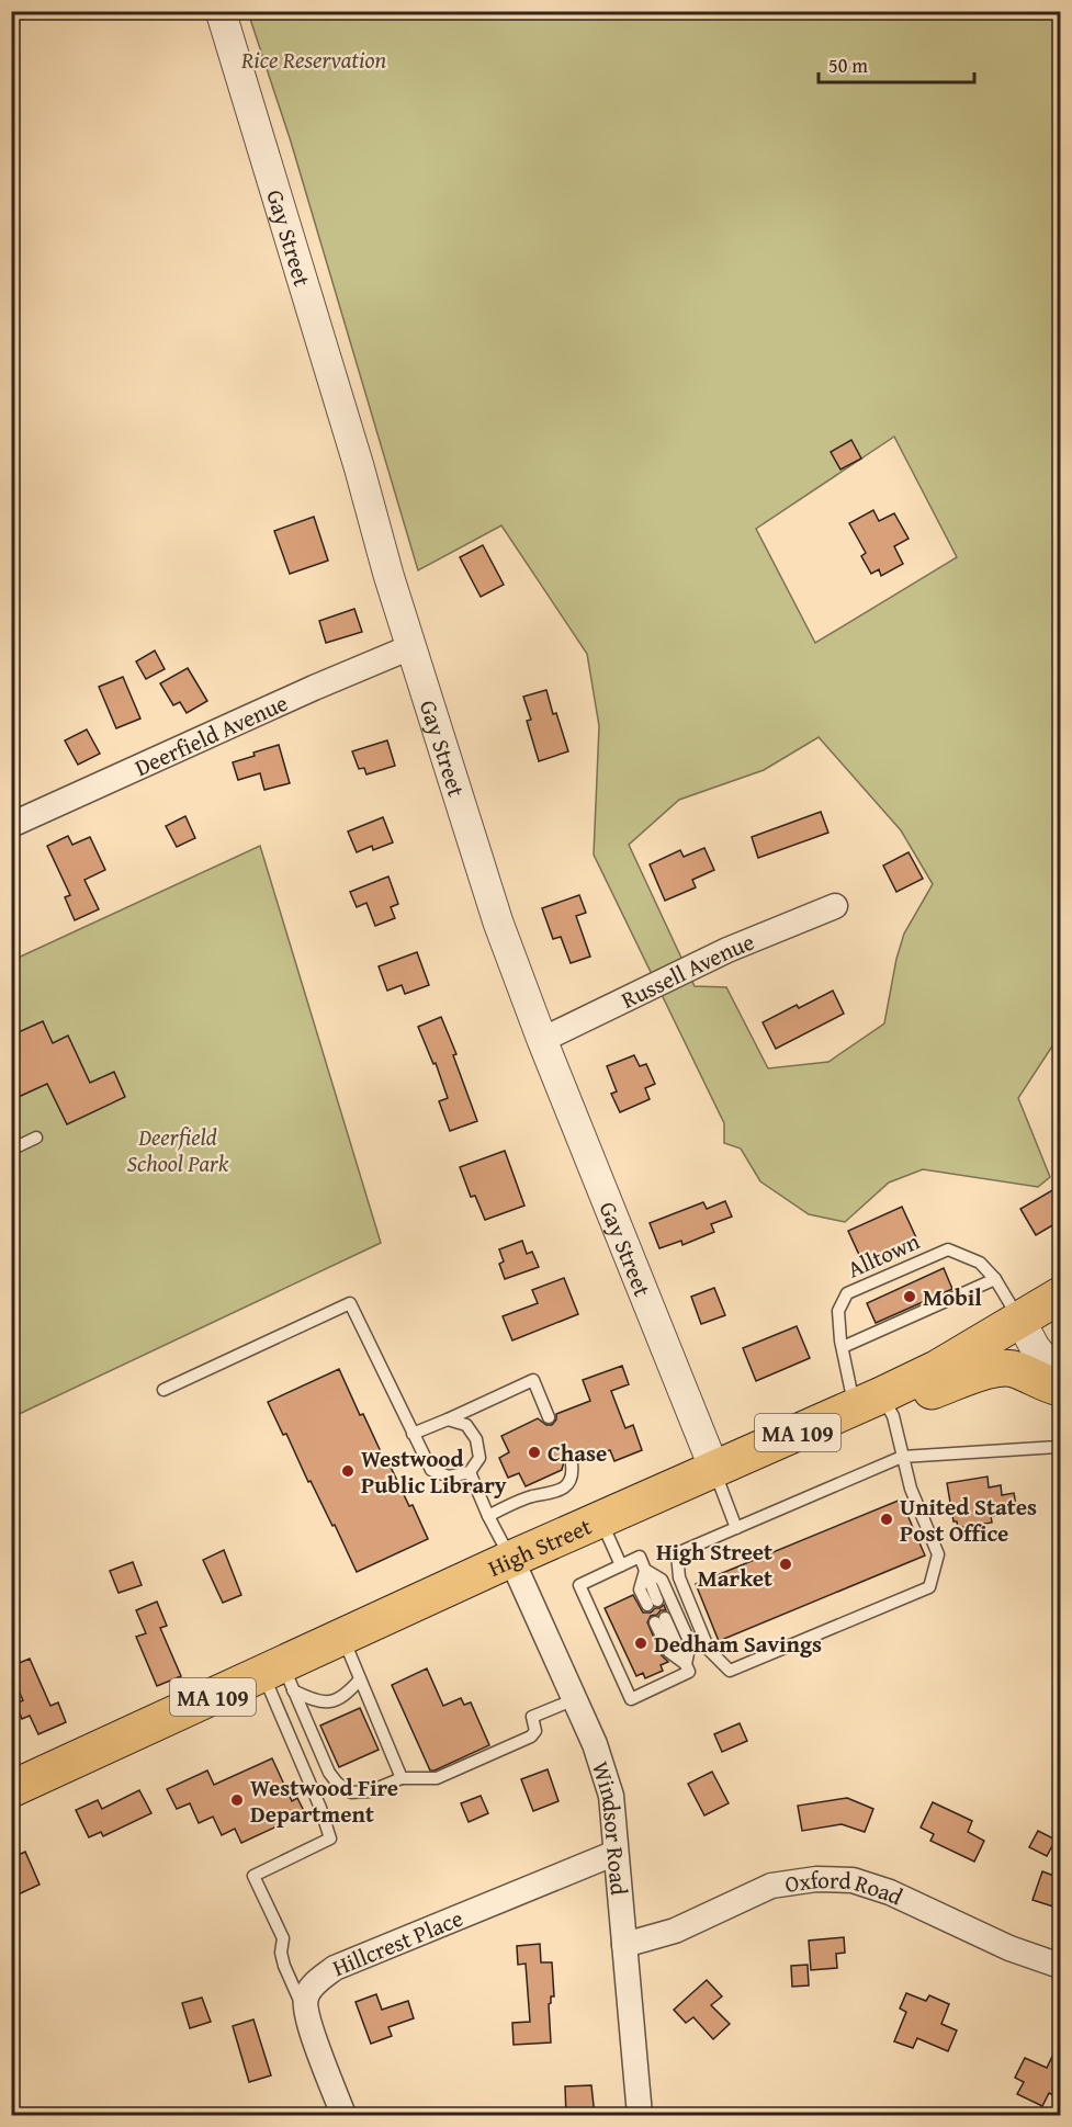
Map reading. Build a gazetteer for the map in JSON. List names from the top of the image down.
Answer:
{
  "streets": {
    "main road": ["MA 109", "High Street"],
    "street": [
      "Gay Street",
      "Deerfield Avenue",
      "Russell Avenue",
      "Windsor Road",
      "Oxford Road",
      "Hillcrest Place"
    ],
    "lane": ["Alltown"]
  },
  "crossings": [
    ["Gay Street", "Deerfield Avenue"],
    ["Gay Street", "Russell Avenue"],
    ["Gay Street", "High Street"],
    ["Alltown", "High Street"],
    ["High Street", "Windsor Road"],
    ["Windsor Road", "Oxford Road"],
    ["Windsor Road", "Hillcrest Place"]
  ],
  "parks": ["Rice Reservation", "Deerfield School Park"],
  "places": [
    "Mobil",
    "Chase",
    "Westwood Public Library",
    "United States Post Office",
    "High Street Market",
    "Dedham Savings",
    "Westwood Fire Department"
  ],
  "scale_bar": "50 m"
}
